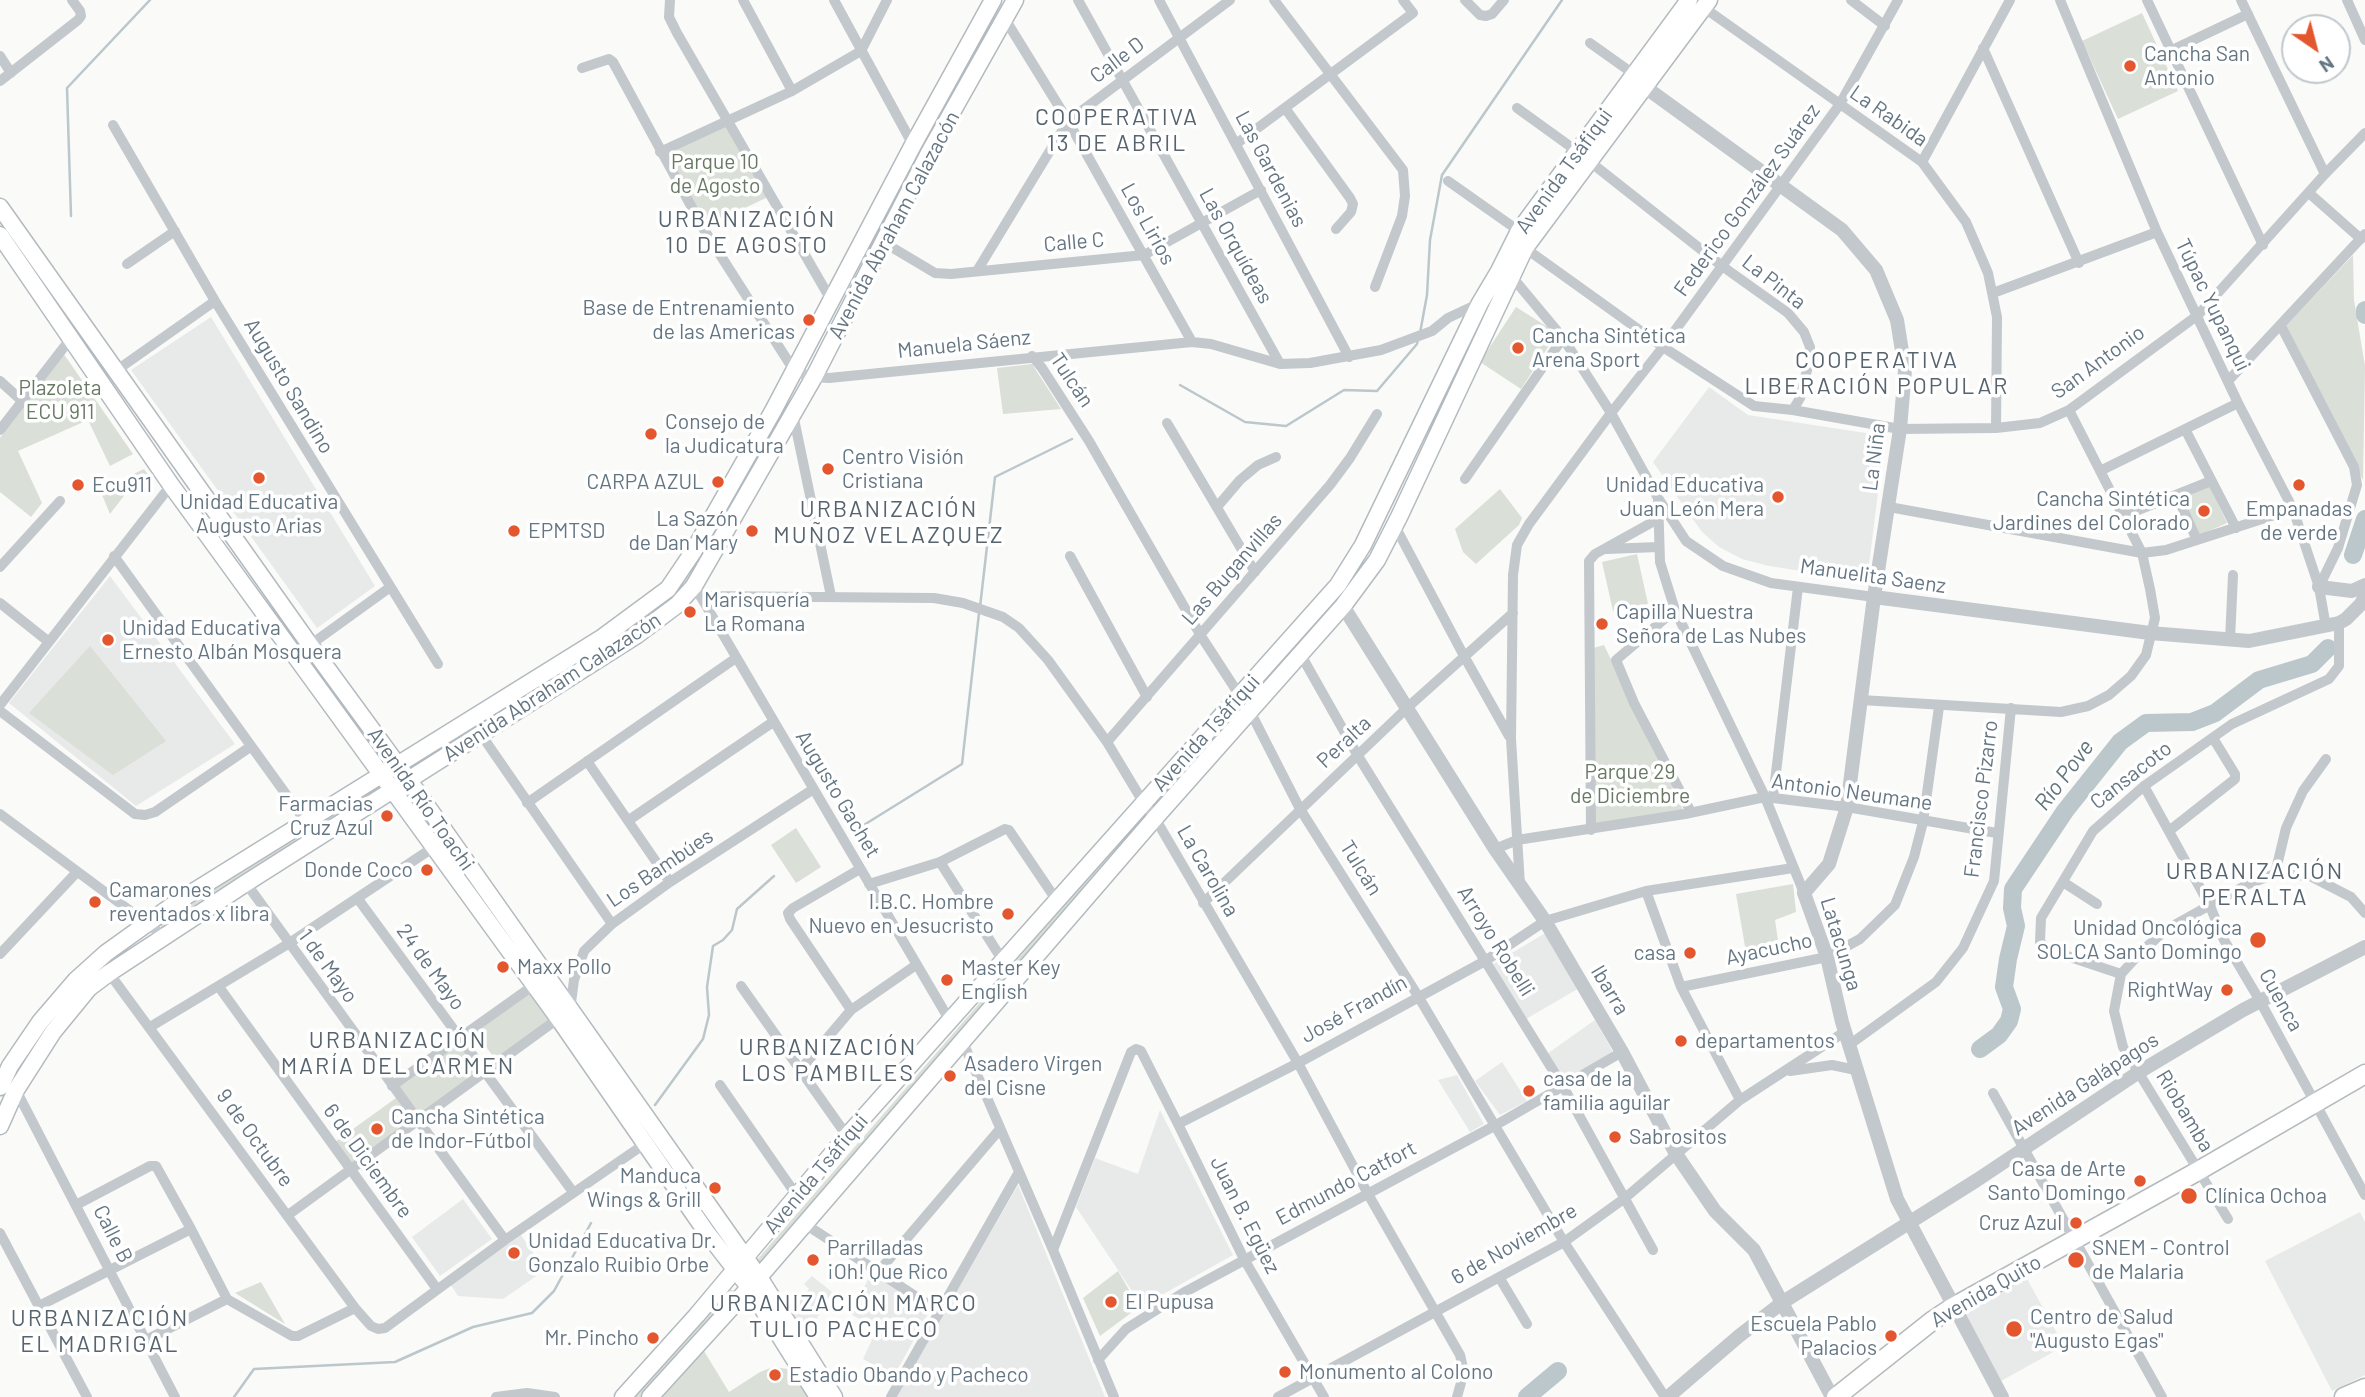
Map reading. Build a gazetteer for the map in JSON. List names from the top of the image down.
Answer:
{
  "streets": {
    "main road": [
      "Avenida Tsáfiqui",
      "Avenida Abraham Calazacón",
      "Avenida Río Toachi",
      "Avenida Quito"
    ],
    "street": [
      "Calle D",
      "La Rabida",
      "Las Gardenias",
      "Federico González Suárez",
      "Los Lirios",
      "Calle C",
      "Las Orquídeas",
      "La Pinta",
      "Túpac Yupanqui",
      "Manuela Sáenz",
      "San Antonio",
      "Tulcán",
      "Augusto Sandino",
      "La Niña",
      "Las Buganvillas",
      "Manuelita Saenz",
      "Peralta",
      "Cansacoto",
      "Antonio Neumane",
      "Augusto Gachet",
      "Francisco Pizarro",
      "Los Bambúes",
      "La Carolina",
      "Arroyo Robelli",
      "Latacunga",
      "Ayacucho",
      "1 de Mayo",
      "24 de Mayo",
      "Ibarra",
      "Cuenca",
      "José Frandín",
      "Avenida Galápagos",
      "Riobamba",
      "9 de Octubre",
      "6 de Diciembre",
      "Edmundo Catfort",
      "Juan B. Egüez",
      "Calle B",
      "6 de Noviembre"
    ]
  },
  "crossings": [
    ["Calle D", "Las Gardenias"],
    ["Calle D", "Los Lirios"],
    ["Calle D", "Calle C"],
    ["Calle D", "Las Orquídeas"],
    ["La Rabida", "Avenida Tsáfiqui"],
    ["La Rabida", "Federico González Suárez"],
    ["La Rabida", "San Antonio"],
    ["Las Gardenias", "Calle C"],
    ["Las Gardenias", "Manuela Sáenz"],
    ["Avenida Tsáfiqui", "La Pinta"],
    ["Avenida Tsáfiqui", "Manuela Sáenz"],
    ["Avenida Tsáfiqui", "San Antonio"],
    ["Avenida Tsáfiqui", "Tulcán"],
    ["Avenida Tsáfiqui", "La Niña"],
    ["Avenida Tsáfiqui", "Manuelita Saenz"],
    ["Avenida Tsáfiqui", "Augusto Gachet"],
    ["Avenida Tsáfiqui", "Avenida Río Toachi"],
    ["Avenida Tsáfiqui", "La Carolina"],
    ["Avenida Tsáfiqui", "Arroyo Robelli"],
    ["Avenida Tsáfiqui", "Ibarra"],
    ["Federico González Suárez", "La Pinta"],
    ["Federico González Suárez", "San Antonio"],
    ["Federico González Suárez", "La Niña"],
    ["Federico González Suárez", "Manuelita Saenz"],
    ["Federico González Suárez", "Peralta"],
    ["Federico González Suárez", "Antonio Neumane"],
    ["Federico González Suárez", "Ibarra"],
    ["Los Lirios", "Avenida Abraham Calazacón"],
    ["Los Lirios", "Calle C"],
    ["Los Lirios", "Manuela Sáenz"],
    ["Avenida Abraham Calazacón", "Calle C"],
    ["Avenida Abraham Calazacón", "Manuela Sáenz"],
    ["Avenida Abraham Calazacón", "Augusto Gachet"],
    ["Avenida Abraham Calazacón", "Avenida Río Toachi"],
    ["Avenida Abraham Calazacón", "La Carolina"],
    ["Avenida Abraham Calazacón", "1 de Mayo"],
    ["Avenida Abraham Calazacón", "9 de Octubre"],
    ["Avenida Abraham Calazacón", "Calle B"],
    ["Calle C", "Las Orquídeas"],
    ["Las Orquídeas", "Manuela Sáenz"],
    ["La Pinta", "San Antonio"],
    ["Túpac Yupanqui", "San Antonio"],
    ["Túpac Yupanqui", "Manuelita Saenz"],
    ["Túpac Yupanqui", "Cansacoto"],
    ["Manuela Sáenz", "Tulcán"],
    ["San Antonio", "La Niña"],
    ["Tulcán", "Las Buganvillas"],
    ["Tulcán", "Peralta"],
    ["Tulcán", "José Frandín"],
    ["Tulcán", "Avenida Galápagos"],
    ["Tulcán", "Edmundo Catfort"],
    ["Tulcán", "6 de Noviembre"],
    ["La Niña", "Manuelita Saenz"],
    ["La Niña", "Antonio Neumane"],
    ["La Niña", "Latacunga"],
    ["Las Buganvillas", "La Carolina"],
    ["Manuelita Saenz", "Cansacoto"],
    ["Manuelita Saenz", "Latacunga"],
    ["Peralta", "La Carolina"],
    ["Peralta", "Arroyo Robelli"],
    ["Peralta", "Ibarra"],
    ["Cansacoto", "Cuenca"],
    ["Cansacoto", "Riobamba"],
    ["Antonio Neumane", "Francisco Pizarro"],
    ["Antonio Neumane", "Latacunga"],
    ["Antonio Neumane", "Ayacucho"],
    ["Antonio Neumane", "Ibarra"],
    ["Augusto Gachet", "Los Bambúes"],
    ["Augusto Gachet", "La Carolina"],
    ["Avenida Río Toachi", "Los Bambúes"],
    ["Francisco Pizarro", "Latacunga"],
    ["Francisco Pizarro", "6 de Noviembre"],
    ["La Carolina", "José Frandín"],
    ["La Carolina", "Edmundo Catfort"],
    ["La Carolina", "6 de Noviembre"],
    ["Arroyo Robelli", "José Frandín"],
    ["Arroyo Robelli", "Edmundo Catfort"],
    ["Arroyo Robelli", "6 de Noviembre"],
    ["Latacunga", "Ayacucho"],
    ["Latacunga", "Avenida Galápagos"],
    ["Latacunga", "6 de Noviembre"],
    ["Latacunga", "Avenida Quito"],
    ["Ibarra", "José Frandín"],
    ["Ibarra", "Avenida Galápagos"],
    ["Ibarra", "Edmundo Catfort"],
    ["Ibarra", "6 de Noviembre"],
    ["Ibarra", "Avenida Quito"],
    ["Cuenca", "Avenida Galápagos"],
    ["Cuenca", "Avenida Quito"],
    ["José Frandín", "Juan B. Egüez"],
    ["Avenida Galápagos", "Riobamba"],
    ["Riobamba", "Avenida Quito"],
    ["9 de Octubre", "6 de Diciembre"],
    ["Edmundo Catfort", "Juan B. Egüez"],
    ["Juan B. Egüez", "6 de Noviembre"]
  ],
  "districts": [
    "COOPERATIVA 13 DE ABRIL",
    "URBANIZACIÓN 10 DE AGOSTO",
    "COOPERATIVA LIBERACIÓN POPULAR",
    "URBANIZACIÓN MUÑOZ VELAZQUEZ",
    "URBANIZACIÓN PERALTA",
    "URBANIZACIÓN MARÍA DEL CARMEN",
    "URBANIZACIÓN LOS PAMBILES",
    "URBANIZACIÓN MARCO TULIO PACHECO",
    "URBANIZACIÓN EL MADRIGAL"
  ],
  "water": ["Río Pove"],
  "parks": ["Parque 10 de Agosto", "Plazoleta ECU 911", "Parque 29 de Diciembre"],
  "places": [
    "Cancha San Antonio",
    "Base de Entrenamiento de las Americas",
    "Cancha Sintética Arena Sport",
    "Consejo de la Judicatura",
    "Centro Visión Cristiana",
    "Unidad Educativa Augusto Arias",
    "CARPA AZUL",
    "Ecu911",
    "Empanadas de verde",
    "Unidad Educativa Juan León Mera",
    "Cancha Sintética Jardines del Colorado",
    "EPMTSD",
    "La Sazón de Dan Mary",
    "Marisquería La Romana",
    "Capilla Nuestra Señora de Las Nubes",
    "Unidad Educativa Ernesto Albán Mosquera",
    "Farmacias Cruz Azul",
    "Donde Coco",
    "Camarones reventados x libra",
    "I.B.C. Hombre Nuevo en Jesucristo",
    "Unidad Oncológica SOLCA Santo Domingo",
    "casa",
    "Maxx Pollo",
    "Master Key English",
    "RightWay",
    "departamentos",
    "Asadero Virgen del Cisne",
    "casa de la familia aguilar",
    "Cancha Sintética de Indor-Fútbol",
    "Sabrositos",
    "Casa de Arte Santo Domingo",
    "Manduca Wings & Grill",
    "Clínica Ochoa",
    "Cruz Azul",
    "Unidad Educativa Dr. Gonzalo Ruibio Orbe",
    "Parrilladas ¡Oh! Que Rico",
    "SNEM - Control de Malaria",
    "El Pupusa",
    "Centro de Salud \"Augusto Egas\"",
    "Escuela Pablo Palacios",
    "Mr. Pincho",
    "Monumento al Colono",
    "Estadio Obando y Pacheco"
  ],
  "north": "bottom right"
}
